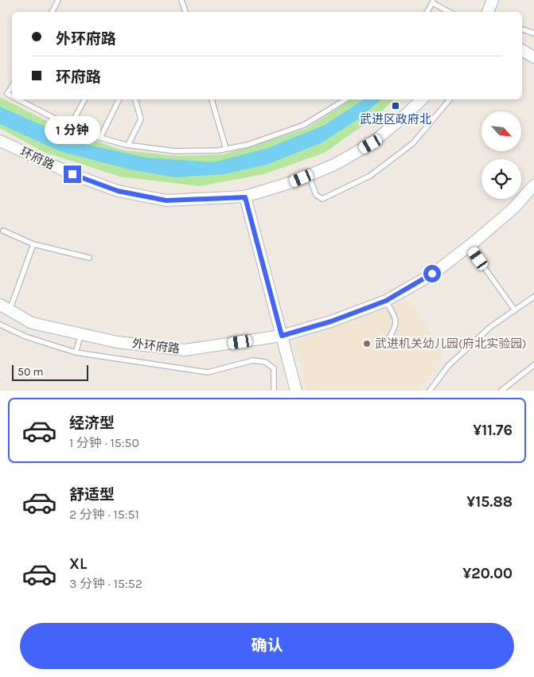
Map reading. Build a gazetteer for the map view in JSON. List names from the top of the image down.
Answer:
{
  "streets": {
    "street": ["环府路", "外环府路"]
  },
  "places": {
    "transit": ["武进区政府北"],
    "other": ["武进机关幼儿园(府北实验园)"]
  },
  "scale_bar": "50 m",
  "north": "bottom right",
  "page": {
    "banner": ["外环府路", "环府路"],
    "bubble": "1 分钟",
    "scale": "50 m",
    "list": [
      {
        "name": "经济型",
        "note": "1 分钟 · 15:50",
        "value": "¥11.76"
      },
      {
        "name": "舒适型",
        "note": "2 分钟 · 15:51",
        "value": "¥15.88"
      },
      {
        "name": "XL",
        "note": "3 分钟 · 15:52",
        "value": "¥20.00"
      }
    ],
    "buttons": "确认"
  }
}
